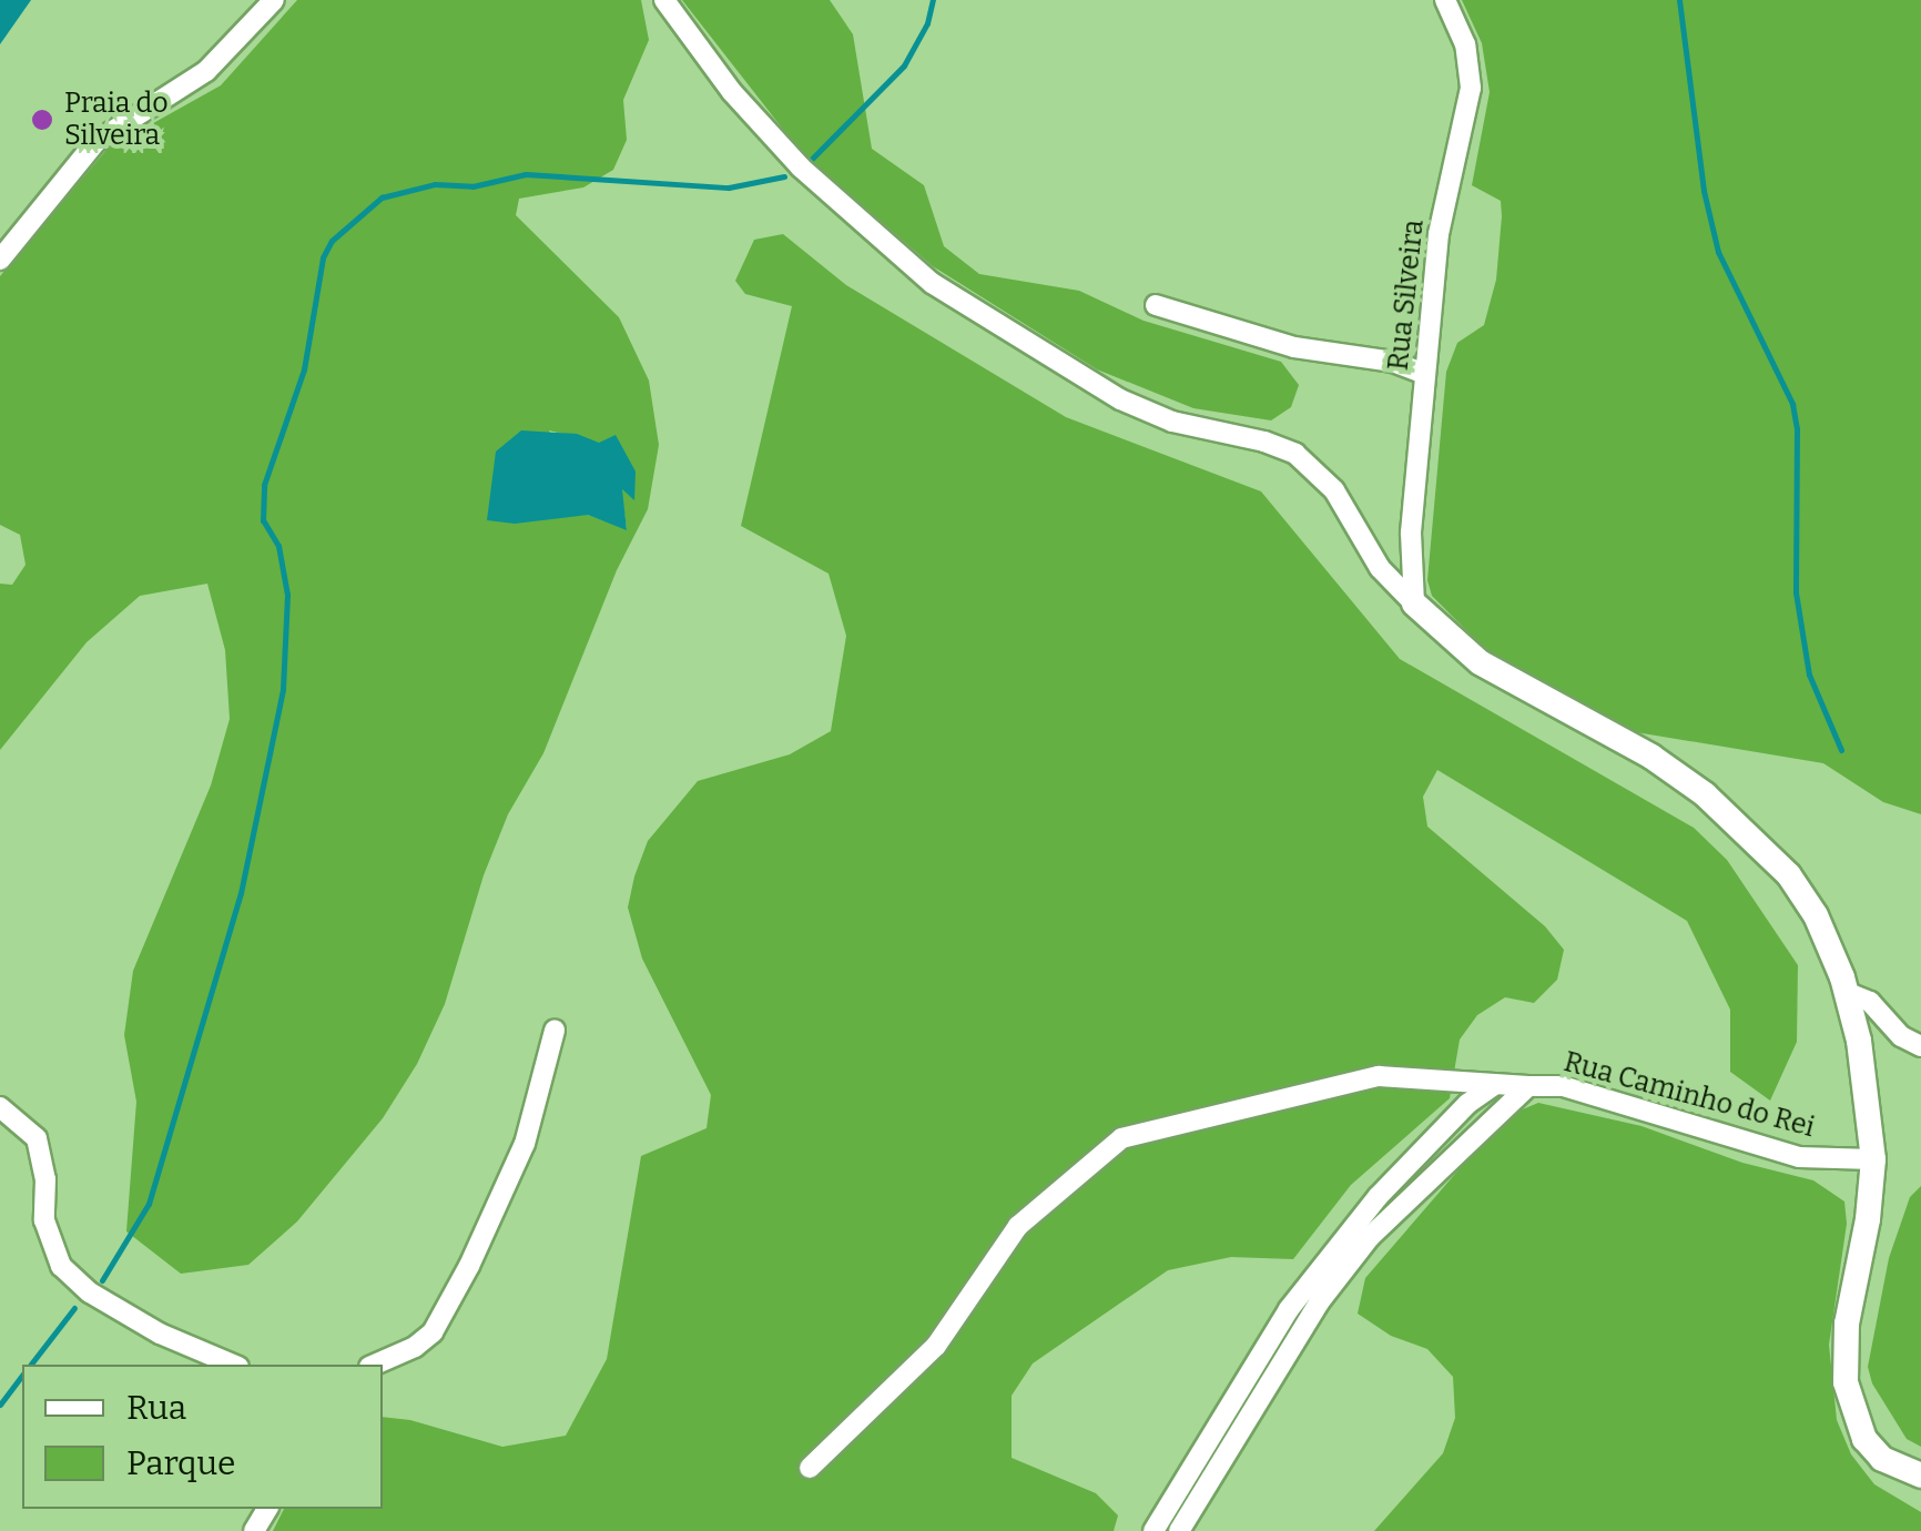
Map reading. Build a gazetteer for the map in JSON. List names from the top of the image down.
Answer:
{
  "streets": {
    "street": ["Rua Silveira", "Rua Caminho do Rei"]
  },
  "places": ["Praia do Silveira"],
  "legend": ["Rua", "Parque"]
}
